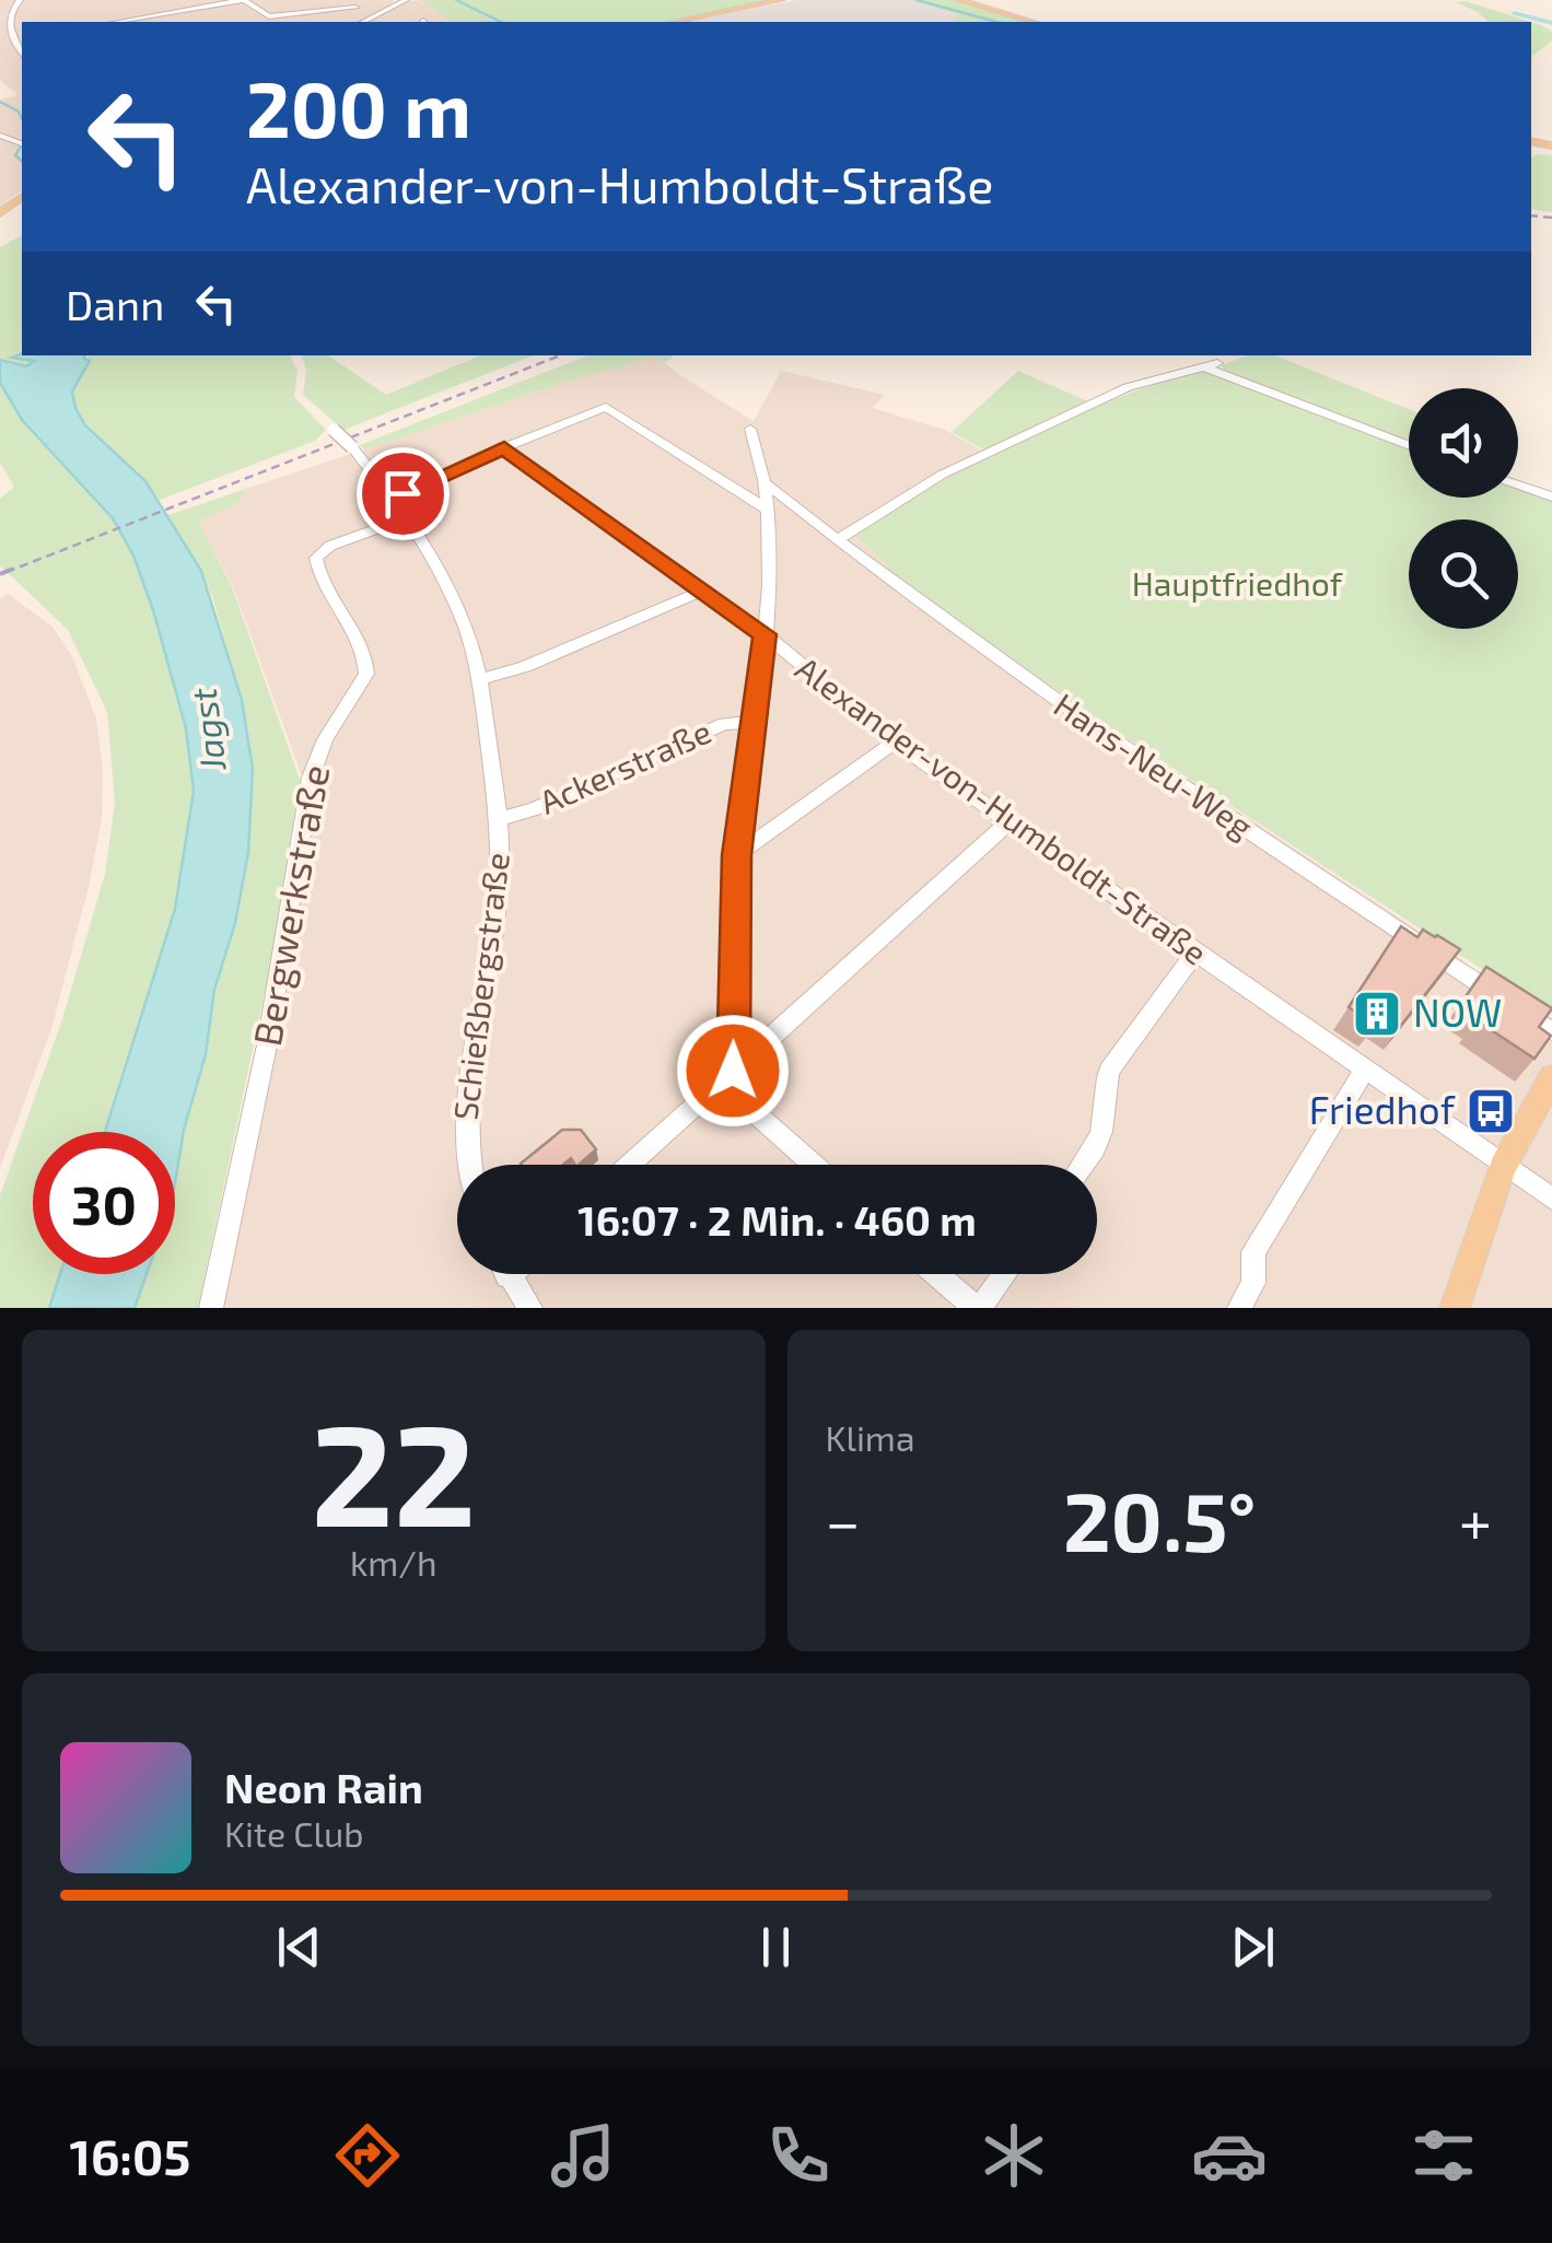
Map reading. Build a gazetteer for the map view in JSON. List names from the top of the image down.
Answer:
{
  "streets": {
    "street": [
      "Hans-Neu-Weg",
      "Ackerstraße",
      "Alexander-von-Humboldt-Straße",
      "Bergwerkstraße",
      "Schießbergstraße"
    ]
  },
  "crossings": [
    ["Ackerstraße", "Schießbergstraße"],
    ["Bergwerkstraße", "Schießbergstraße"]
  ],
  "water": ["Jagst"],
  "parks": ["Hauptfriedhof"],
  "places": {
    "building": ["NOW"],
    "bus stop": ["Friedhof"]
  },
  "page": {
    "turn": ["200 m", "Alexander-von-Humboldt-Straße"],
    "then": "Dann",
    "limit": "30",
    "trip": "16:07 · 2 Min. · 460 m",
    "tile": [
      ["22", "km/h"],
      "Klima"
    ],
    "heat": ["−", "20.5°", "+"],
    "song": ["Neon Rain", "Kite Club"],
    "tabs": "16:05"
  }
}
